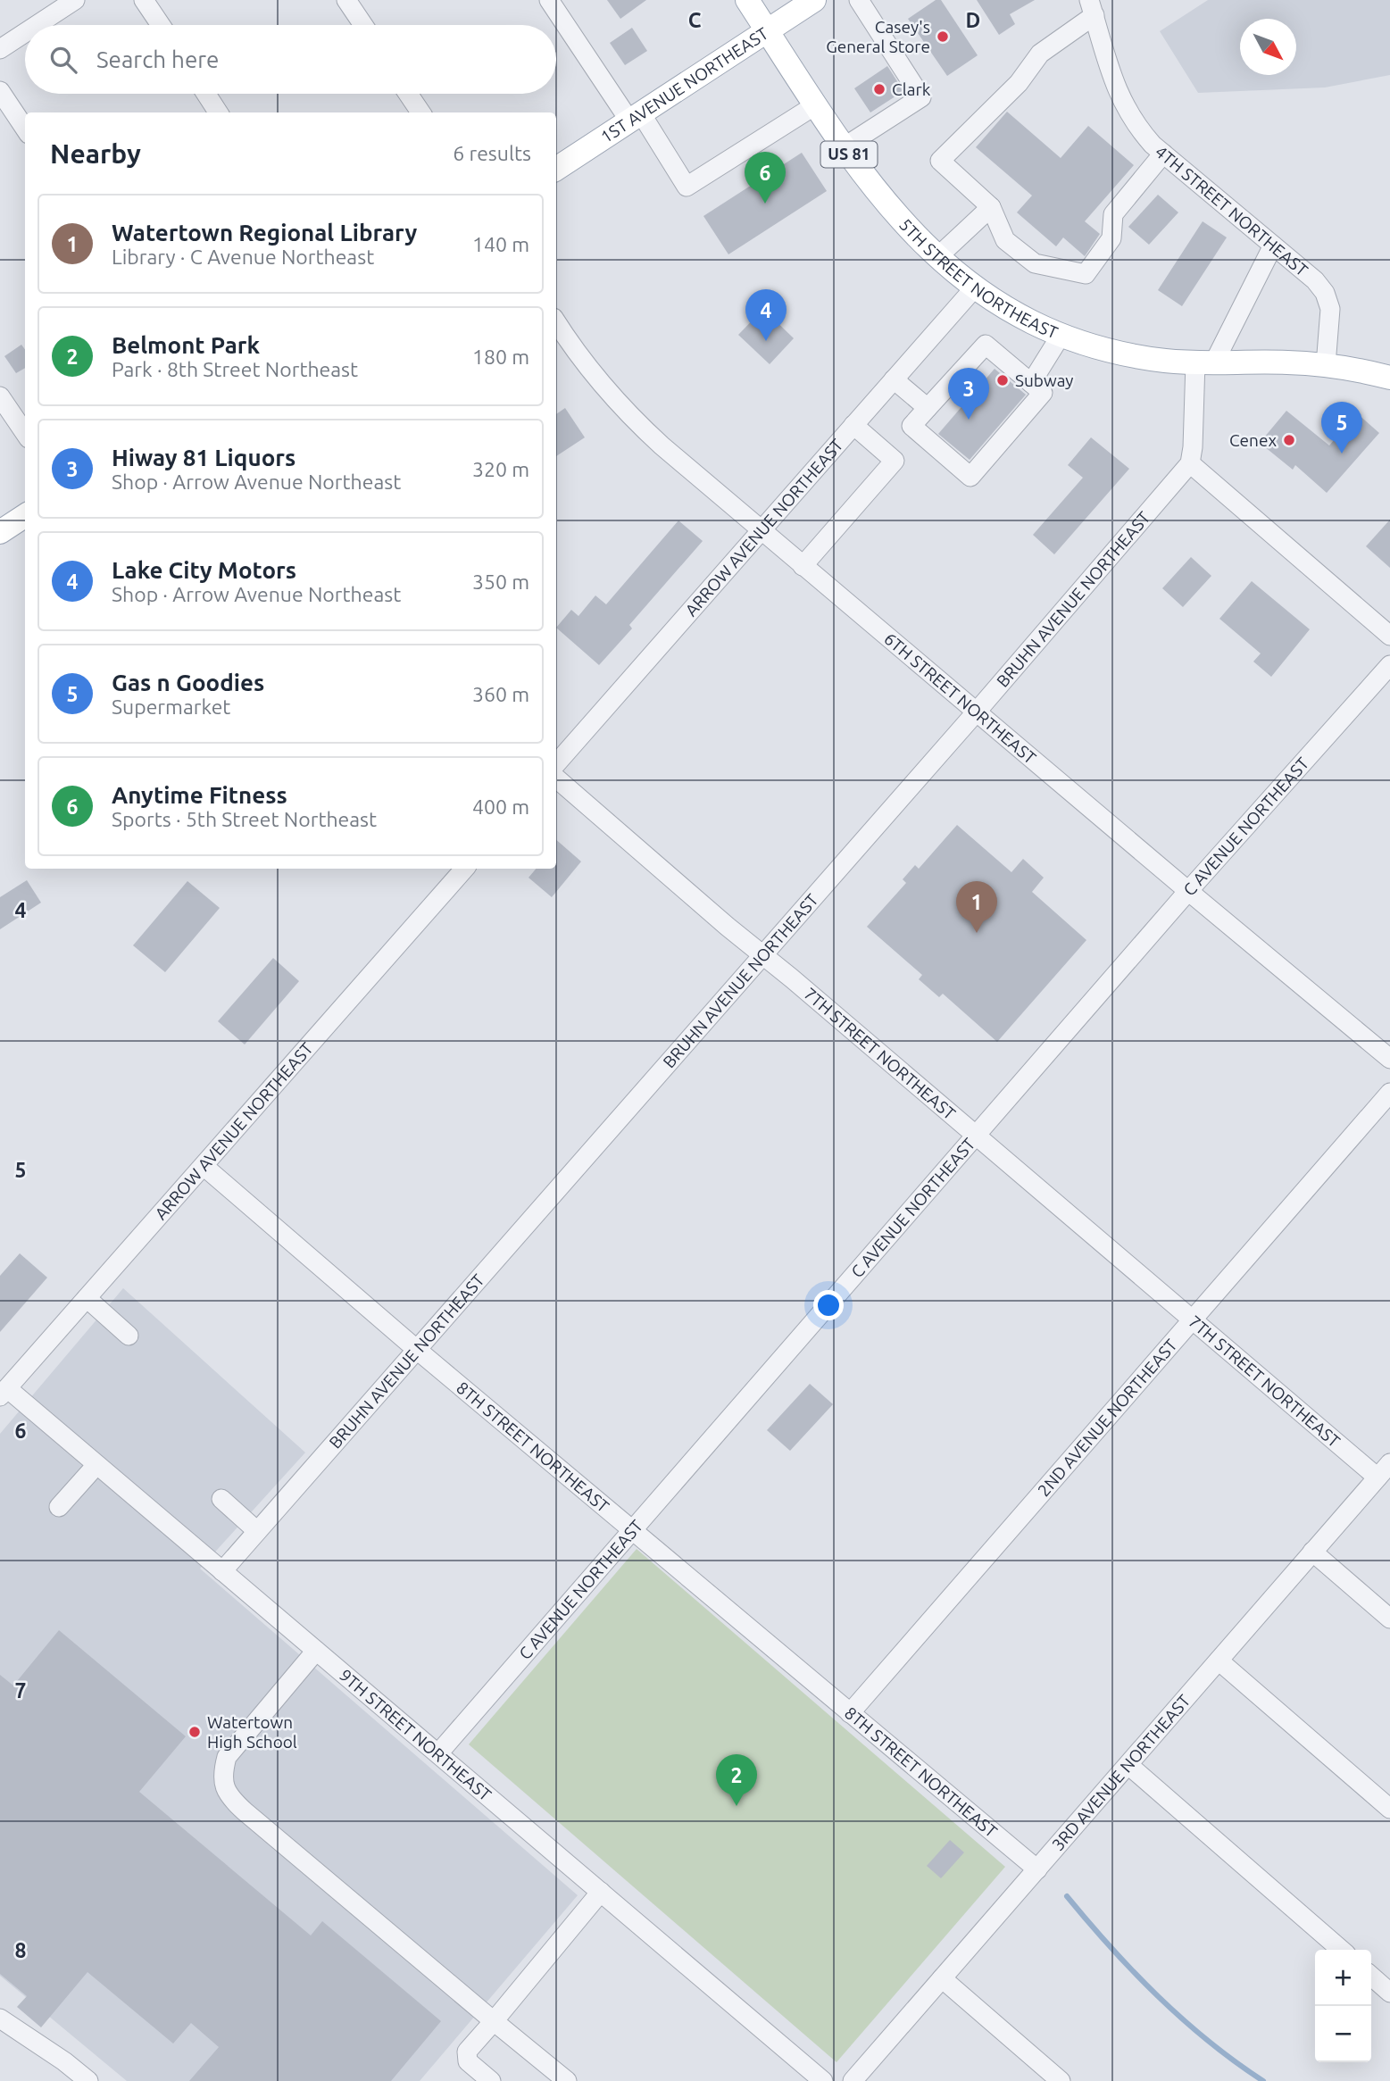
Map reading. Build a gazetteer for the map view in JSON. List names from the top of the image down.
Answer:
{
  "streets": {
    "main road": ["1ST AVENUE NORTHEAST", "US 81", "5TH STREET NORTHEAST"],
    "street": [
      "4TH STREET NORTHEAST",
      "ARROW AVENUE NORTHEAST",
      "BRUHN AVENUE NORTHEAST",
      "6TH STREET NORTHEAST",
      "C AVENUE NORTHEAST",
      "7TH STREET NORTHEAST",
      "2ND AVENUE NORTHEAST",
      "8TH STREET NORTHEAST",
      "9TH STREET NORTHEAST",
      "3RD AVENUE NORTHEAST"
    ]
  },
  "crossings": [
    ["1ST AVENUE NORTHEAST", "5TH STREET NORTHEAST"],
    ["US 81", "4TH STREET NORTHEAST"],
    ["US 81", "5TH STREET NORTHEAST"],
    ["4TH STREET NORTHEAST", "5TH STREET NORTHEAST"],
    ["5TH STREET NORTHEAST", "ARROW AVENUE NORTHEAST"],
    ["ARROW AVENUE NORTHEAST", "6TH STREET NORTHEAST"],
    ["ARROW AVENUE NORTHEAST", "8TH STREET NORTHEAST"],
    ["ARROW AVENUE NORTHEAST", "9TH STREET NORTHEAST"],
    ["BRUHN AVENUE NORTHEAST", "6TH STREET NORTHEAST"],
    ["BRUHN AVENUE NORTHEAST", "7TH STREET NORTHEAST"],
    ["BRUHN AVENUE NORTHEAST", "8TH STREET NORTHEAST"],
    ["BRUHN AVENUE NORTHEAST", "9TH STREET NORTHEAST"],
    ["6TH STREET NORTHEAST", "C AVENUE NORTHEAST"],
    ["C AVENUE NORTHEAST", "7TH STREET NORTHEAST"],
    ["C AVENUE NORTHEAST", "8TH STREET NORTHEAST"],
    ["C AVENUE NORTHEAST", "9TH STREET NORTHEAST"],
    ["7TH STREET NORTHEAST", "2ND AVENUE NORTHEAST"],
    ["7TH STREET NORTHEAST", "3RD AVENUE NORTHEAST"],
    ["2ND AVENUE NORTHEAST", "8TH STREET NORTHEAST"],
    ["8TH STREET NORTHEAST", "3RD AVENUE NORTHEAST"]
  ],
  "places": [
    "Casey's General Store",
    "Clark",
    "Subway",
    "Cenex",
    "Watertown High School"
  ],
  "north": "bottom right",
  "page": {
    "search": "Search here",
    "heading": ["Nearby", "6 results"],
    "pins": [
      "6",
      "4",
      "3",
      "5",
      "1",
      "2"
    ],
    "list": [
      {
        "mark": "1",
        "name": "Watertown Regional Library",
        "note": "Library · C Avenue Northeast",
        "value": "140 m"
      },
      {
        "mark": "2",
        "name": "Belmont Park",
        "note": "Park · 8th Street Northeast",
        "value": "180 m"
      },
      {
        "mark": "3",
        "name": "Hiway 81 Liquors",
        "note": "Shop · Arrow Avenue Northeast",
        "value": "320 m"
      },
      {
        "mark": "4",
        "name": "Lake City Motors",
        "note": "Shop · Arrow Avenue Northeast",
        "value": "350 m"
      },
      {
        "mark": "5",
        "name": "Gas n Goodies",
        "note": "Supermarket",
        "value": "360 m"
      },
      {
        "mark": "6",
        "name": "Anytime Fitness",
        "note": "Sports · 5th Street Northeast",
        "value": "400 m"
      }
    ],
    "map_buttons": ["+", "−"]
  },
  "grid": {
    "columns": ["C", "D"],
    "rows": [
      "4",
      "5",
      "6",
      "7",
      "8"
    ]
  }
}
